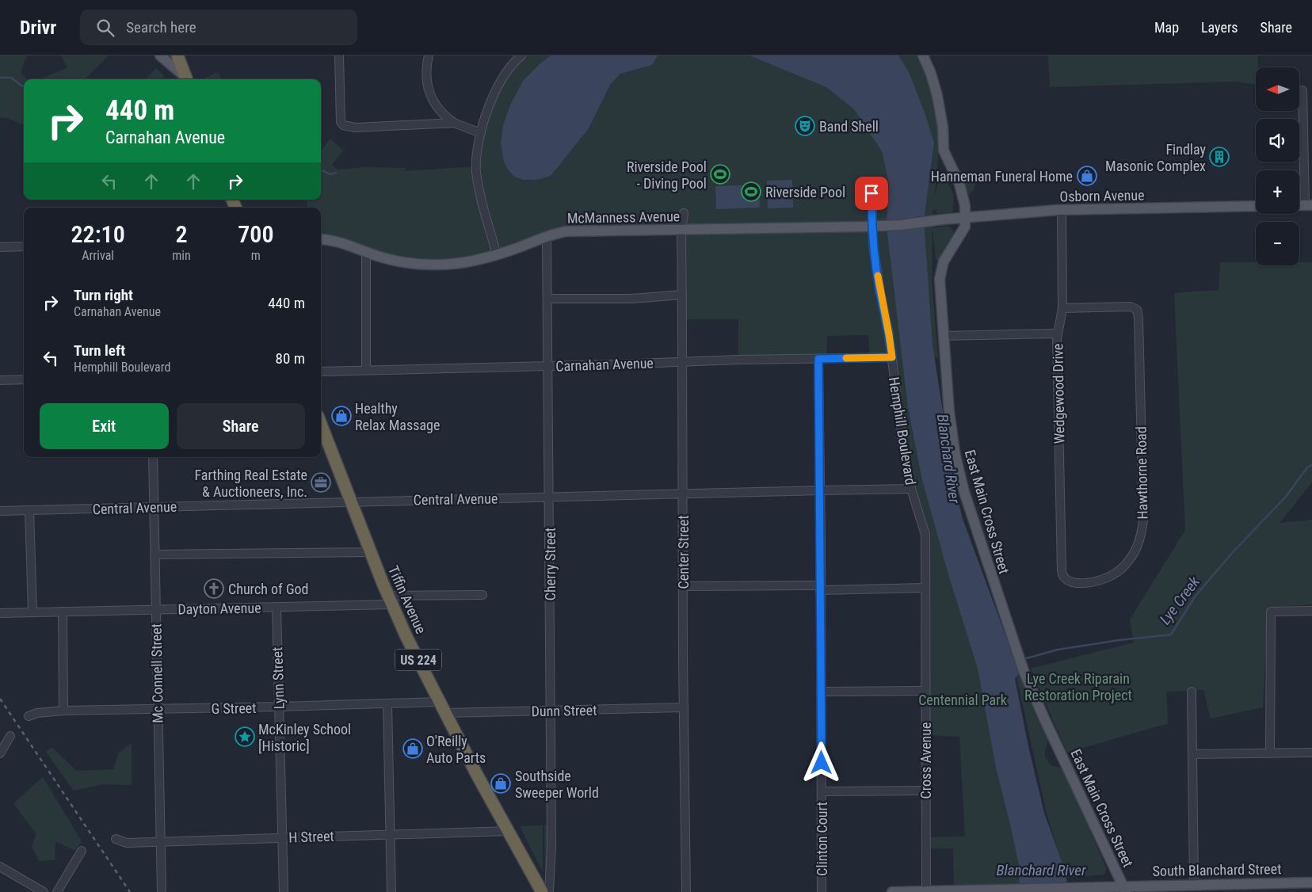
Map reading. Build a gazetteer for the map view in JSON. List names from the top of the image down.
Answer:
{
  "streets": {
    "highway": ["Tiffin Avenue", "US 224"],
    "main road": [
      "Osborn Avenue",
      "McManness Avenue",
      "East Main Cross Street",
      "South Blanchard Street"
    ],
    "street": [
      "Carnahan Avenue",
      "Wedgewood Drive",
      "Hemphill Boulevard",
      "Hawthorne Road",
      "Central Avenue",
      "Center Street",
      "Cherry Street",
      "Dayton Avenue",
      "Mc Connell Street",
      "Lynn Street",
      "G Street",
      "Dunn Street",
      "Cross Avenue",
      "H Street",
      "Clinton Court"
    ]
  },
  "crossings": [
    ["Osborn Avenue", "McManness Avenue"],
    ["Osborn Avenue", "Wedgewood Drive"],
    ["Osborn Avenue", "East Main Cross Street"],
    ["McManness Avenue", "Center Street"],
    ["McManness Avenue", "Cherry Street"],
    ["Carnahan Avenue", "Hemphill Boulevard"],
    ["Carnahan Avenue", "Center Street"],
    ["Carnahan Avenue", "Cherry Street"],
    ["Carnahan Avenue", "Clinton Court"],
    ["Wedgewood Drive", "Hawthorne Road"],
    ["Hemphill Boulevard", "Central Avenue"],
    ["Hemphill Boulevard", "Cross Avenue"],
    ["Central Avenue", "Center Street"],
    ["Central Avenue", "Cherry Street"],
    ["Central Avenue", "Tiffin Avenue"],
    ["Central Avenue", "Mc Connell Street"],
    ["Central Avenue", "Clinton Court"],
    ["East Main Cross Street", "South Blanchard Street"],
    ["Center Street", "Dunn Street"],
    ["Cherry Street", "Dunn Street"],
    ["Tiffin Avenue", "Dayton Avenue"],
    ["Tiffin Avenue", "G Street"],
    ["Tiffin Avenue", "Dunn Street"],
    ["Tiffin Avenue", "H Street"],
    ["Dayton Avenue", "Mc Connell Street"],
    ["Dayton Avenue", "Lynn Street"],
    ["Mc Connell Street", "G Street"],
    ["Mc Connell Street", "H Street"],
    ["Lynn Street", "G Street"],
    ["Lynn Street", "H Street"],
    ["Cross Avenue", "South Blanchard Street"]
  ],
  "water": ["Blanchard River", "Lye Creek"],
  "parks": ["Lye Creek Riparain Restoration Project", "Centennial Park"],
  "places": {
    "theatre": ["Band Shell"],
    "building": ["Findlay Masonic Complex"],
    "sports": ["Riverside Pool - Diving Pool", "Riverside Pool"],
    "shop": [
      "Hanneman Funeral Home",
      "Healthy Relax Massage",
      "O'Reilly Auto Parts",
      "Southside Sweeper World"
    ],
    "office": ["Farthing Real Estate & Auctioneers, Inc."],
    "church": ["Church of God"],
    "place": ["McKinley School [Historic]"]
  },
  "north": "left",
  "page": {
    "header": "Drivr",
    "search": "Search here",
    "nav": ["Map", "Layers", "Share"],
    "map_buttons": ["+", "−"],
    "turn": ["440 m", "Carnahan Avenue"],
    "eta": [
      "22:10",
      "Arrival",
      "2",
      "min",
      "700",
      "m"
    ],
    "list": [
      {
        "name": "Turn right",
        "note": "Carnahan Avenue",
        "value": "440 m"
      },
      {
        "name": "Turn left",
        "note": "Hemphill Boulevard",
        "value": "80 m"
      }
    ],
    "buttons": ["Exit", "Share"]
  }
}
